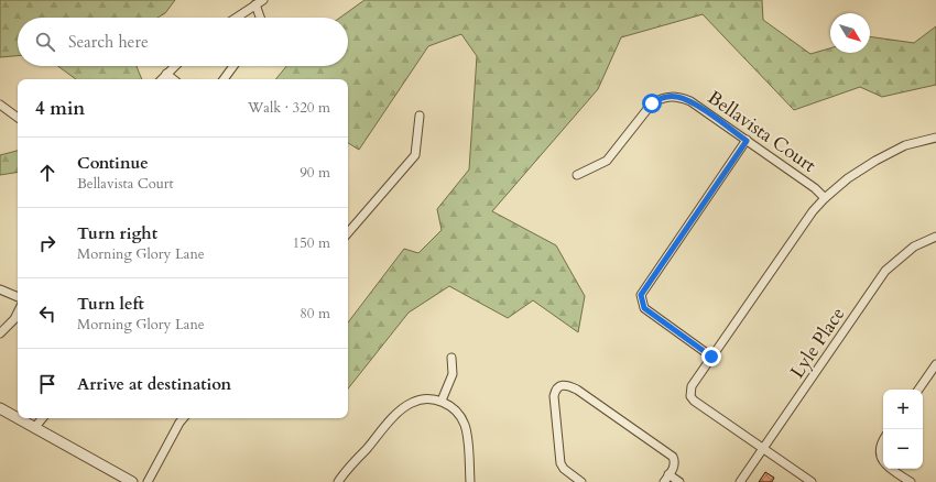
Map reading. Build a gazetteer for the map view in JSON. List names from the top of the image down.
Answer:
{
  "streets": {
    "street": ["Bellavista Court", "Lyle Place"]
  },
  "north": "bottom right",
  "page": {
    "search": "Search here",
    "heading": ["4 min", "Walk · 320 m"],
    "list": [
      ["Continue", "Bellavista Court", "90 m"],
      ["Turn right", "Morning Glory Lane", "150 m"],
      ["Turn left", "Morning Glory Lane", "80 m"],
      "Arrive at destination"
    ],
    "map_buttons": ["+", "−"]
  }
}
